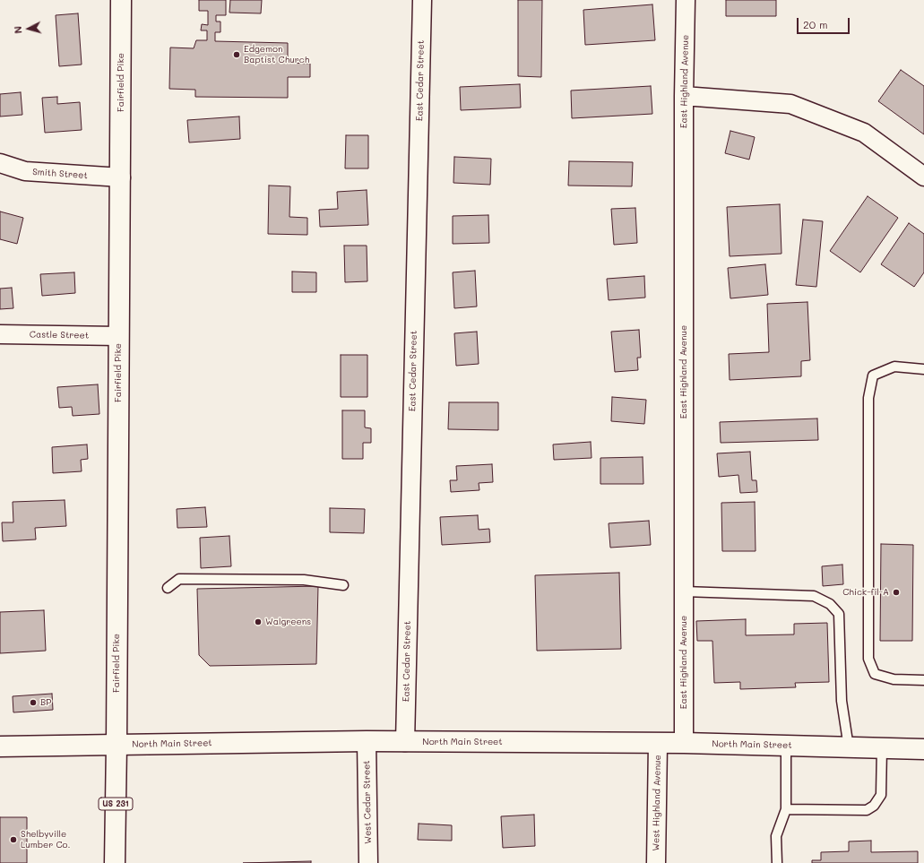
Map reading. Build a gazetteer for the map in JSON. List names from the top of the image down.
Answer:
{
  "streets": {
    "main road": ["Fairfield Pike", "North Main Street", "US 231"],
    "street": [
      "East Cedar Street",
      "East Highland Avenue",
      "Smith Street",
      "Castle Street",
      "West Cedar Street",
      "West Highland Avenue"
    ]
  },
  "crossings": [
    ["East Cedar Street", "North Main Street"],
    ["East Highland Avenue", "North Main Street"],
    ["Fairfield Pike", "Smith Street"],
    ["Fairfield Pike", "Castle Street"],
    ["Fairfield Pike", "North Main Street"],
    ["Fairfield Pike", "US 231"],
    ["North Main Street", "West Cedar Street"],
    ["North Main Street", "West Highland Avenue"],
    ["North Main Street", "US 231"]
  ],
  "places": [
    "Edgemon Baptist Church",
    "Chick-fil-A",
    "Walgreens",
    "BP",
    "Shelbyville Lumber Co."
  ],
  "scale_bar": "20 m",
  "north": "left"
}
